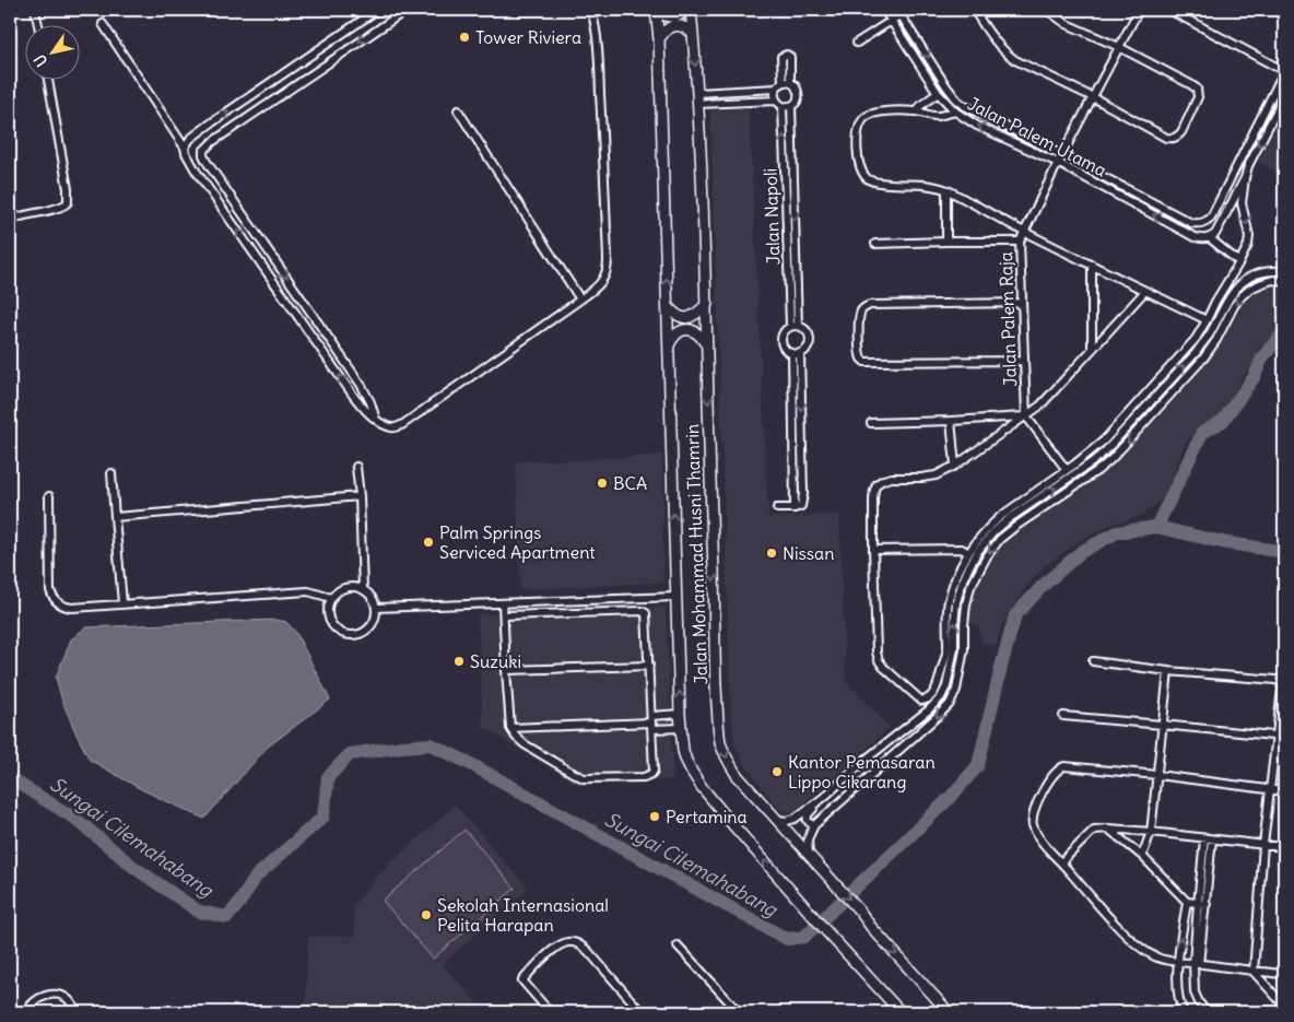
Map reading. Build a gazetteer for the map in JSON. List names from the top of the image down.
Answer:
{
  "streets": {
    "street": [
      "Jalan Palem Utama",
      "Jalan Napoli",
      "Jalan Palem Raja",
      "Jalan Mohammad Husni Thamrin"
    ]
  },
  "crossings": [
    ["Jalan Palem Utama", "Jalan Palem Raja"]
  ],
  "water": ["Sungai Cilemahabang"],
  "places": [
    "Tower Riviera",
    "BCA",
    "Palm Springs Serviced Apartment",
    "Nissan",
    "Suzuki",
    "Kantor Pemasaran Lippo Cikarang",
    "Pertamina",
    "Sekolah Internasional Pelita Harapan"
  ],
  "north": "bottom left"
}
